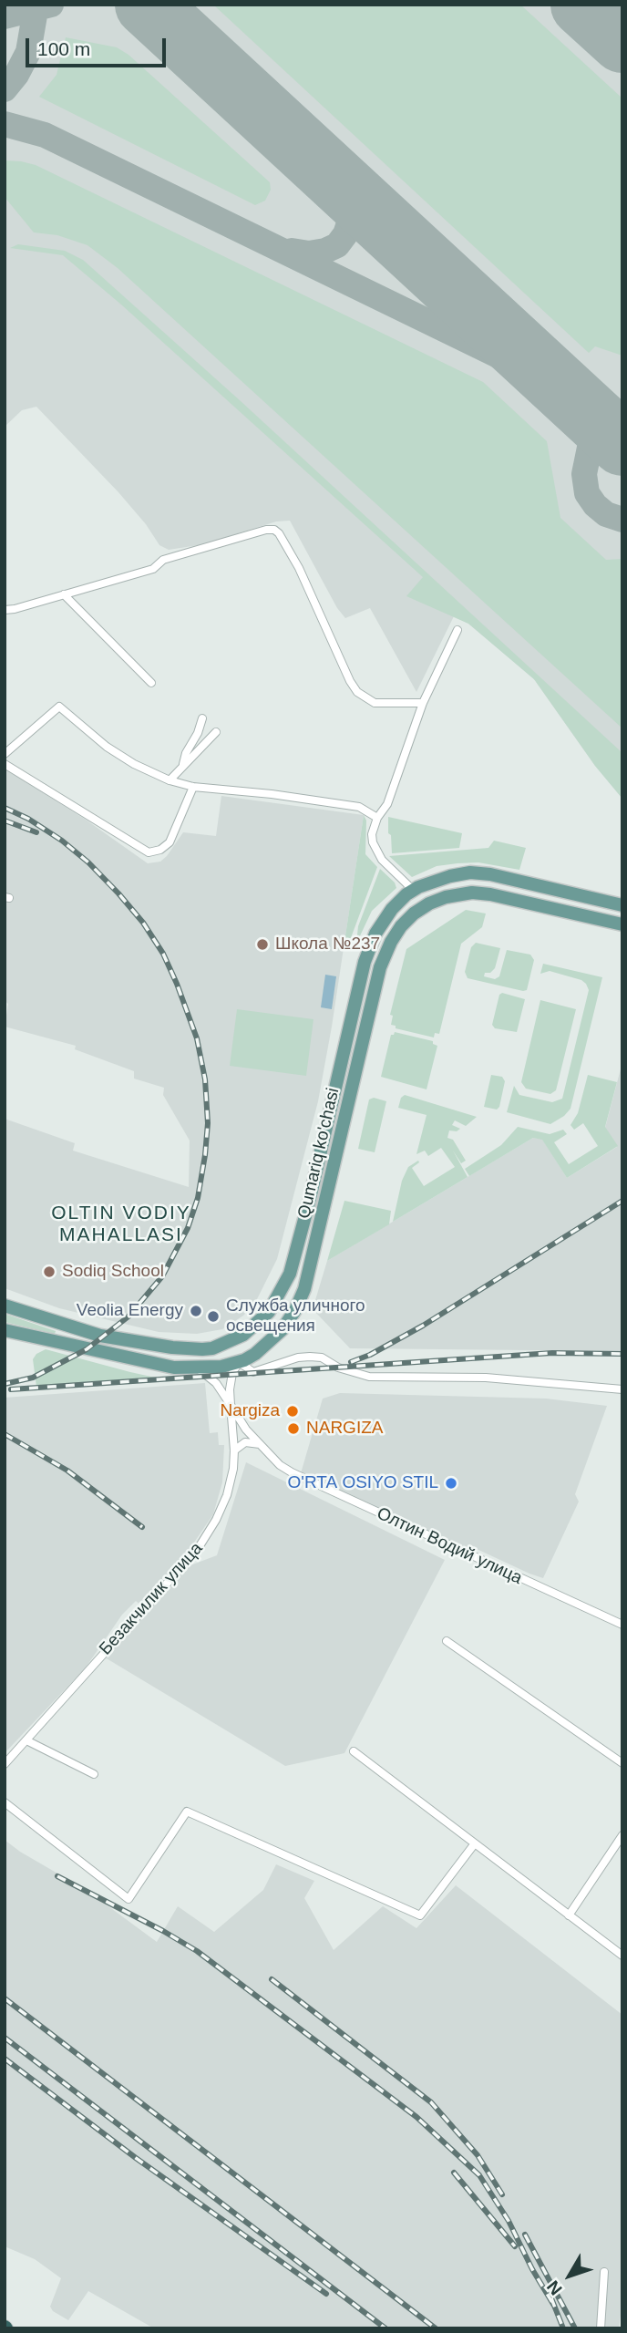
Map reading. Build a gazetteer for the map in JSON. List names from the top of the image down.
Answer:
{
  "streets": {
    "main road": ["Qumariq ko'chasi"],
    "street": ["Олтин Водий улица", "Безакчилик улица"]
  },
  "crossings": [
    ["Qumariq ko'chasi", "Олтин Водий улица"],
    ["Олтин Водий улица", "Безакчилик улица"]
  ],
  "districts": ["OLTIN VODIY MAHALLASI"],
  "places": [
    "Школа №237",
    "Sodiq School",
    "Veolia Energy",
    "Служба уличного освещения",
    "Nargiza",
    "NARGIZA",
    "O'RTA OSIYO STIL"
  ],
  "scale_bar": "100 m",
  "north": "bottom left"
}
